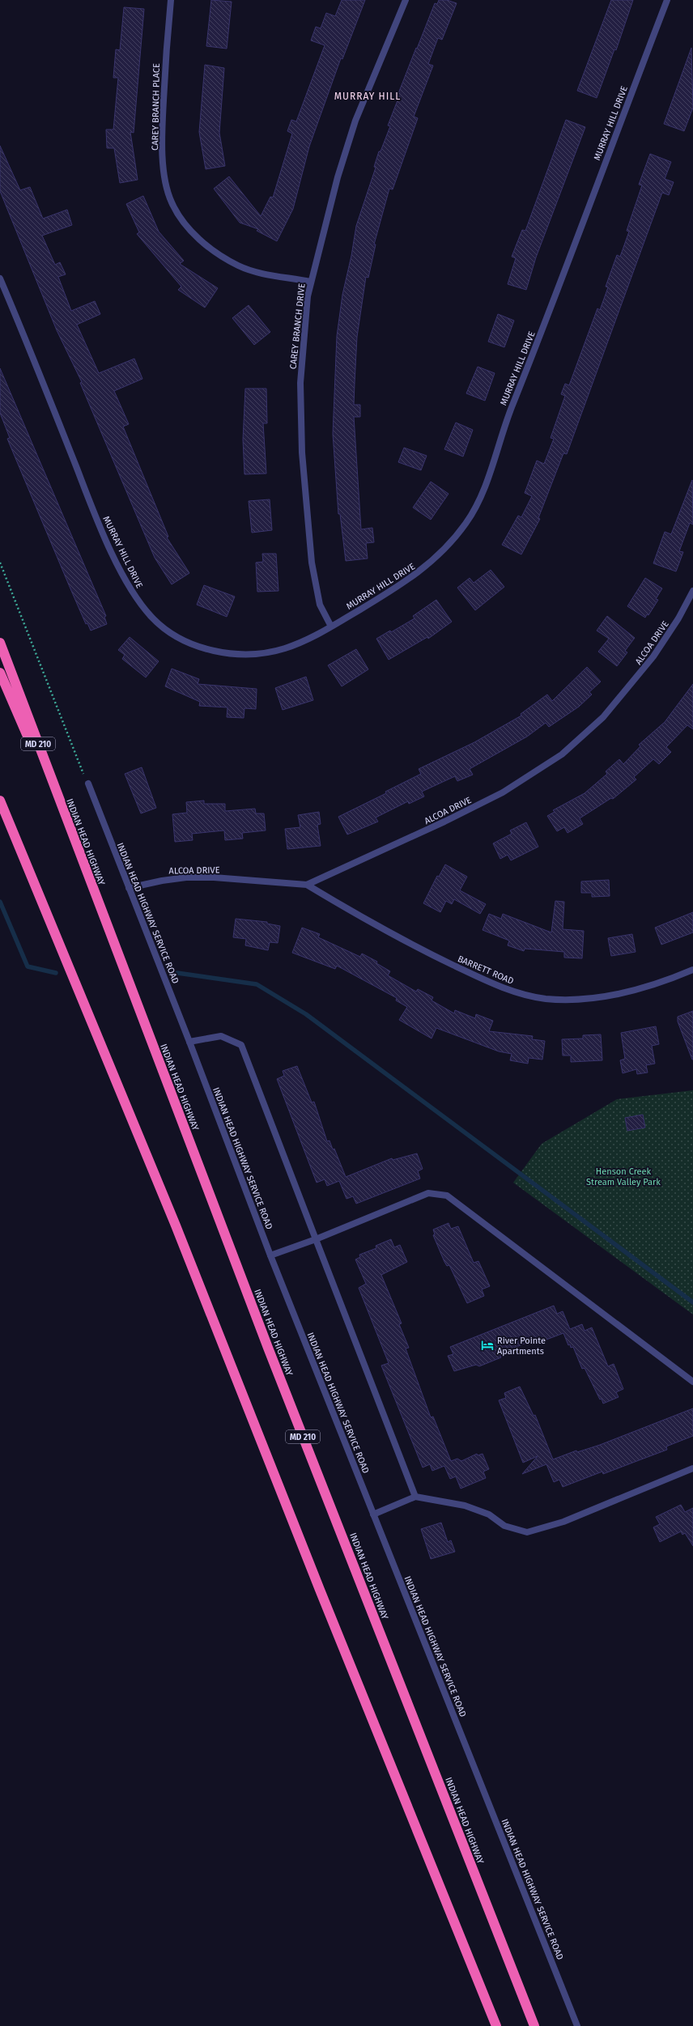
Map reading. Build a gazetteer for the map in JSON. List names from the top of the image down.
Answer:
{
  "streets": {
    "highway": ["MD 210", "INDIAN HEAD HIGHWAY"],
    "street": [
      "CAREY BRANCH PLACE",
      "MURRAY HILL DRIVE",
      "CAREY BRANCH DRIVE",
      "ALCOA DRIVE",
      "INDIAN HEAD HIGHWAY SERVICE ROAD",
      "BARRETT ROAD"
    ]
  },
  "crossings": [
    ["CAREY BRANCH PLACE", "CAREY BRANCH DRIVE"],
    ["MURRAY HILL DRIVE", "CAREY BRANCH DRIVE"],
    ["ALCOA DRIVE", "INDIAN HEAD HIGHWAY SERVICE ROAD"],
    ["ALCOA DRIVE", "BARRETT ROAD"]
  ],
  "districts": ["MURRAY HILL"],
  "parks": ["Henson Creek Stream Valley Park"],
  "places": {
    "hotel": ["River Pointe Apartments"]
  }
}
